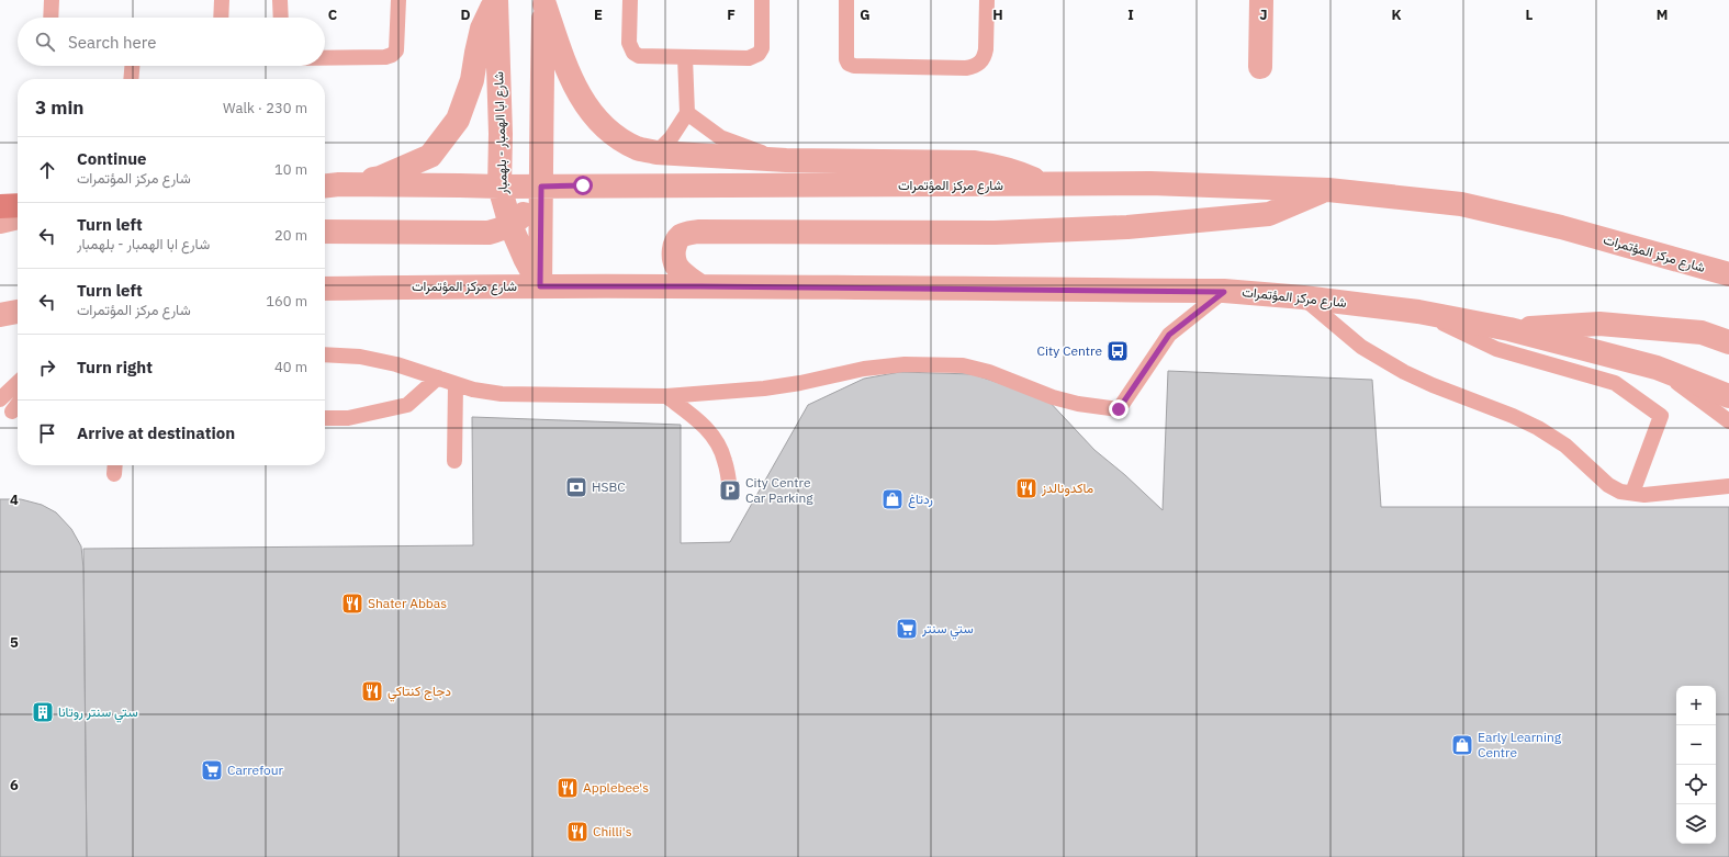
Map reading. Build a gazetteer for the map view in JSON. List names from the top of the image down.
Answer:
{
  "streets": {
    "street": ["شارع ابا الهمبار - بلهمبار", "شارع مركز المؤتمرات"]
  },
  "crossings": [
    ["شارع ابا الهمبار - بلهمبار", "شارع مركز المؤتمرات"]
  ],
  "places": {
    "bus stop": ["City Centre"],
    "bank": ["HSBC"],
    "restaurant": [
      "ماكدونالدز",
      "Shater Abbas",
      "دجاج كنتاكي",
      "Applebee's",
      "Chilli's"
    ],
    "parking": ["City Centre Car Parking"],
    "shop": ["ردتاغ", "Early Learning Centre"],
    "supermarket": ["ستي سنتر", "Carrefour"],
    "building": ["ستي سنتر روتانا"]
  },
  "page": {
    "search": "Search here",
    "heading": ["3 min", "Walk · 230 m"],
    "list": [
      ["Continue", "شارع مركز المؤتمرات", "10 m"],
      ["Turn left", "شارع ابا الهمبار - بلهمبار", "20 m"],
      ["Turn left", "شارع مركز المؤتمرات", "160 m"],
      ["Turn right", "40 m"],
      "Arrive at destination"
    ],
    "map_buttons": ["+", "−"]
  },
  "grid": {
    "columns": [
      "C",
      "D",
      "E",
      "F",
      "G",
      "H",
      "I",
      "J",
      "K",
      "L",
      "M"
    ],
    "rows": ["4", "5", "6"]
  }
}
